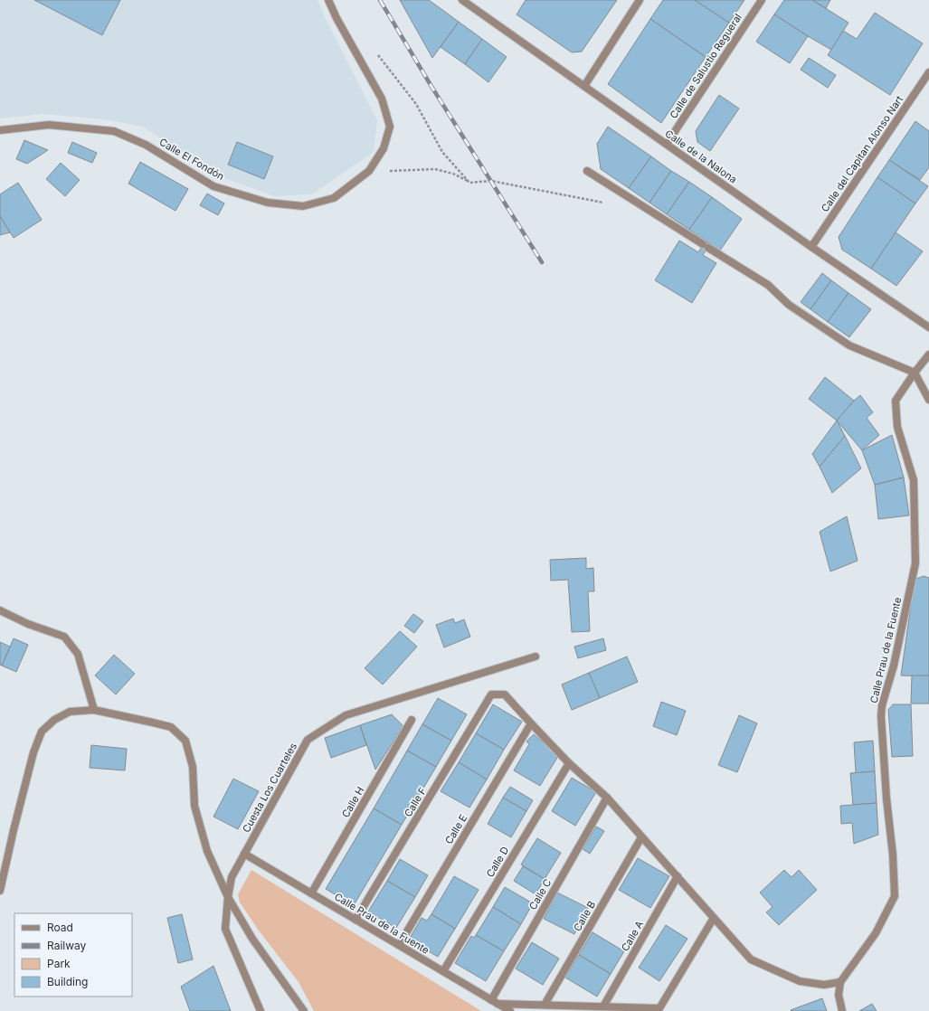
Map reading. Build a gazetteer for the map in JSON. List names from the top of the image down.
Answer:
{
  "streets": {
    "street": [
      "Calle de Salustio Regueral",
      "Calle del Capitan Alonso Nart",
      "Calle de la Nalona",
      "Calle El Fondón",
      "Calle Prau de la Fuente",
      "Cuesta Los Cuarteles",
      "Calle H",
      "Calle F",
      "Calle E",
      "Calle D",
      "Calle C",
      "Calle B",
      "Calle A"
    ]
  },
  "crossings": [
    ["Calle de Salustio Regueral", "Calle de la Nalona"],
    ["Calle del Capitan Alonso Nart", "Calle de la Nalona"],
    ["Calle Prau de la Fuente", "Cuesta Los Cuarteles"],
    ["Calle Prau de la Fuente", "Calle H"],
    ["Calle Prau de la Fuente", "Calle F"],
    ["Calle Prau de la Fuente", "Calle E"],
    ["Calle Prau de la Fuente", "Calle D"],
    ["Calle Prau de la Fuente", "Calle C"],
    ["Calle F", "Calle E"]
  ],
  "legend": [
    "Road",
    "Railway",
    "Park",
    "Building"
  ]
}
